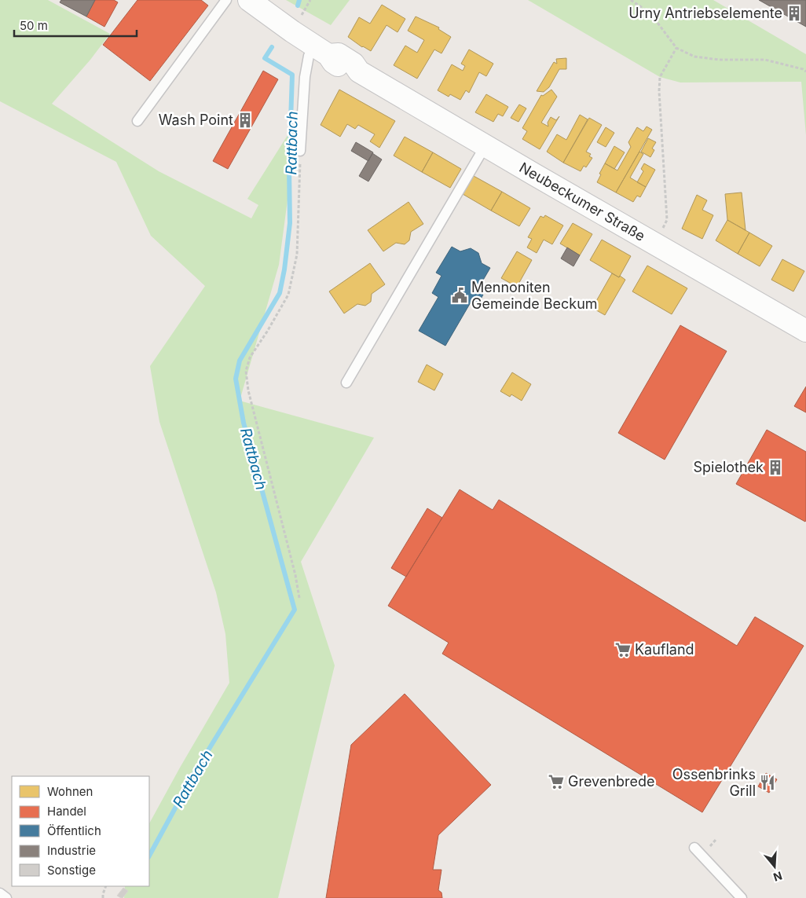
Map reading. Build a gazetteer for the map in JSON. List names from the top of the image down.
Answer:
{
  "streets": {
    "main road": ["Neubeckumer Straße"]
  },
  "water": ["Rattbach"],
  "places": {
    "building": ["Urny Antriebselemente", "Wash Point", "Spielothek"],
    "public building": ["Mennoniten Gemeinde Beckum"],
    "supermarket": ["Kaufland", "Grevenbrede"],
    "restaurant": ["Ossenbrinks Grill"]
  },
  "legend": [
    "Wohnen",
    "Handel",
    "Öffentlich",
    "Industrie",
    "Sonstige"
  ],
  "scale_bar": "50 m",
  "north": "bottom"
}
